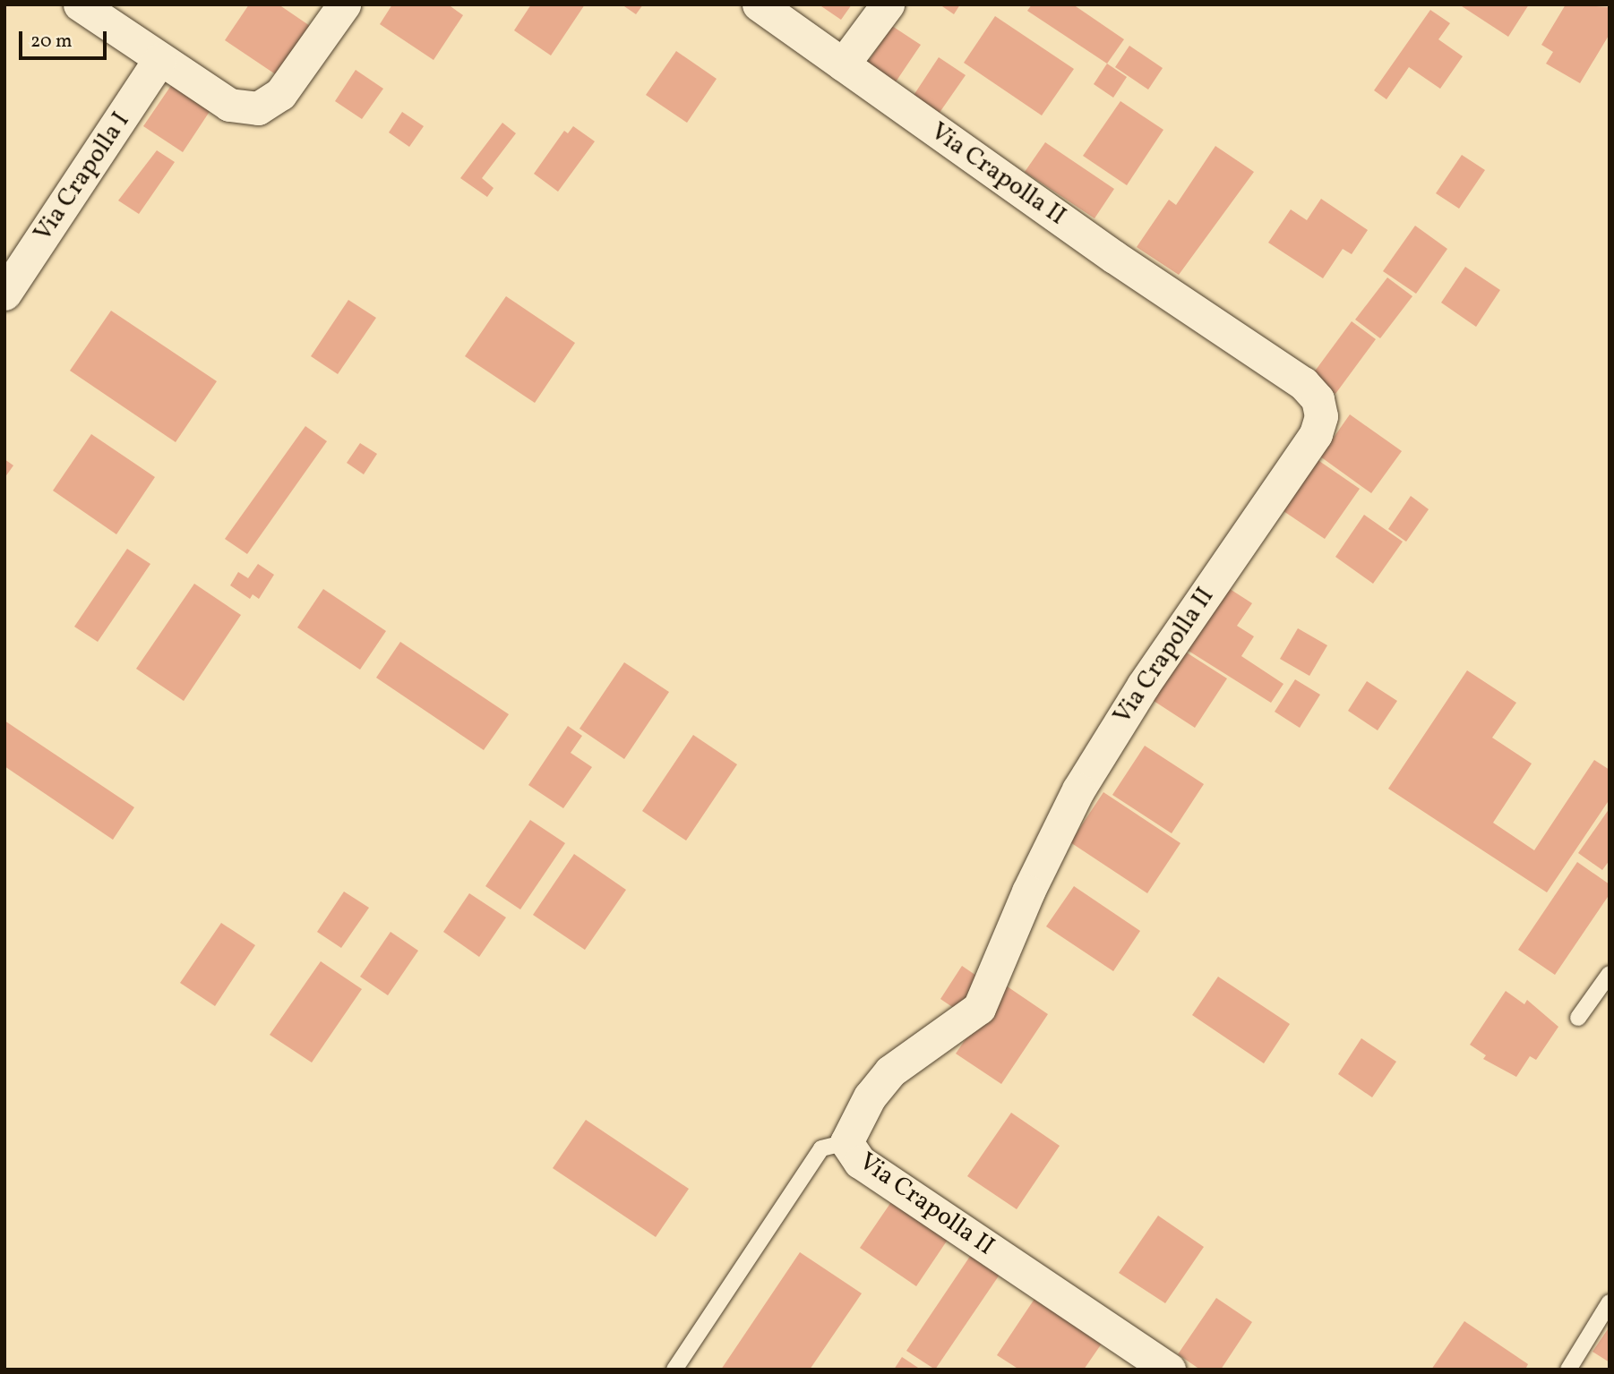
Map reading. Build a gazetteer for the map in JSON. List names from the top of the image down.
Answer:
{
  "streets": {
    "street": ["Via Crapolla II", "Via Crapolla I"]
  },
  "scale_bar": "20 m"
}
